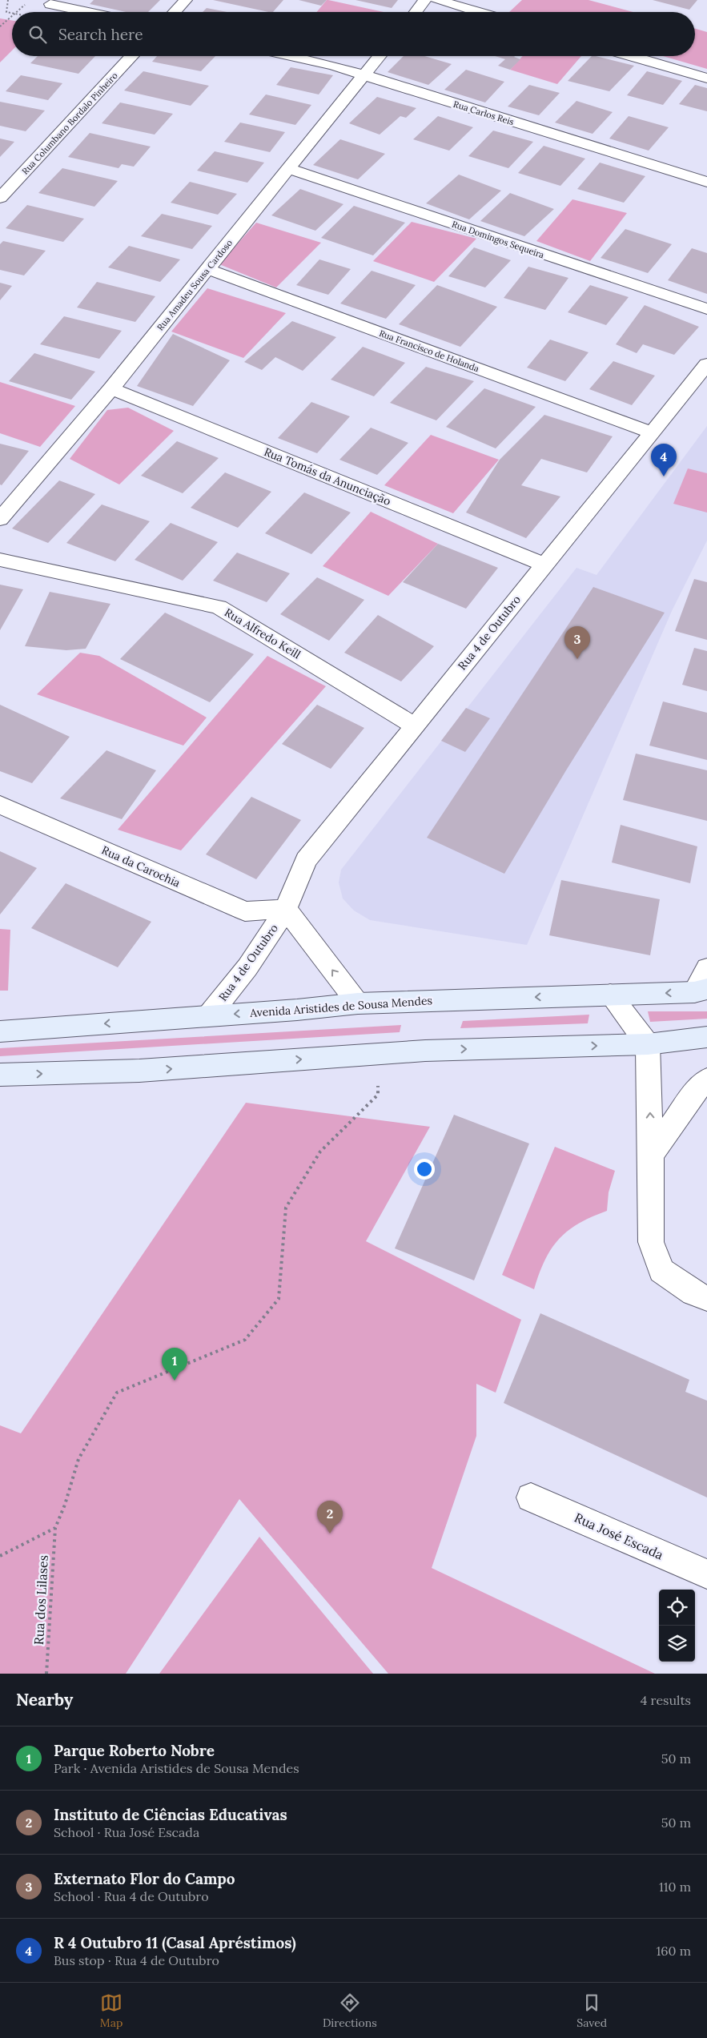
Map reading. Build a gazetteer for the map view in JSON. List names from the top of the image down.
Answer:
{
  "streets": {
    "main road": ["Avenida Aristides de Sousa Mendes"],
    "street": [
      "Rua Carlos Reis",
      "Rua Columbano Bordalo Pinheiro",
      "Rua Domingos Sequeira",
      "Rua Amadeu Sousa Cardoso",
      "Rua Francisco de Holanda",
      "Rua Tomás da Anunciação",
      "Rua 4 de Outubro",
      "Rua Alfredo Keill",
      "Rua da Carochia",
      "Rua José Escada"
    ],
    "path": ["Rua dos Lilases"]
  },
  "crossings": [
    ["Rua Carlos Reis", "Rua Amadeu Sousa Cardoso"],
    ["Rua Domingos Sequeira", "Rua Amadeu Sousa Cardoso"],
    ["Rua Amadeu Sousa Cardoso", "Rua Francisco de Holanda"],
    ["Rua Amadeu Sousa Cardoso", "Rua Tomás da Anunciação"],
    ["Rua Francisco de Holanda", "Rua 4 de Outubro"],
    ["Rua Tomás da Anunciação", "Rua 4 de Outubro"],
    ["Rua 4 de Outubro", "Rua Alfredo Keill"],
    ["Rua 4 de Outubro", "Rua da Carochia"],
    ["Rua 4 de Outubro", "Avenida Aristides de Sousa Mendes"]
  ],
  "page": {
    "search": "Search here",
    "pins": [
      "4",
      "3",
      "1",
      "2"
    ],
    "heading": ["Nearby", "4 results"],
    "list": [
      {
        "mark": "1",
        "name": "Parque Roberto Nobre",
        "note": "Park · Avenida Aristides de Sousa Mendes",
        "value": "50 m"
      },
      {
        "mark": "2",
        "name": "Instituto de Ciências Educativas",
        "note": "School · Rua José Escada",
        "value": "50 m"
      },
      {
        "mark": "3",
        "name": "Externato Flor do Campo",
        "note": "School · Rua 4 de Outubro",
        "value": "110 m"
      },
      {
        "mark": "4",
        "name": "R 4 Outubro 11 (Casal Apréstimos)",
        "note": "Bus stop · Rua 4 de Outubro",
        "value": "160 m"
      }
    ],
    "nav": ["Map", "Directions", "Saved"]
  }
}
